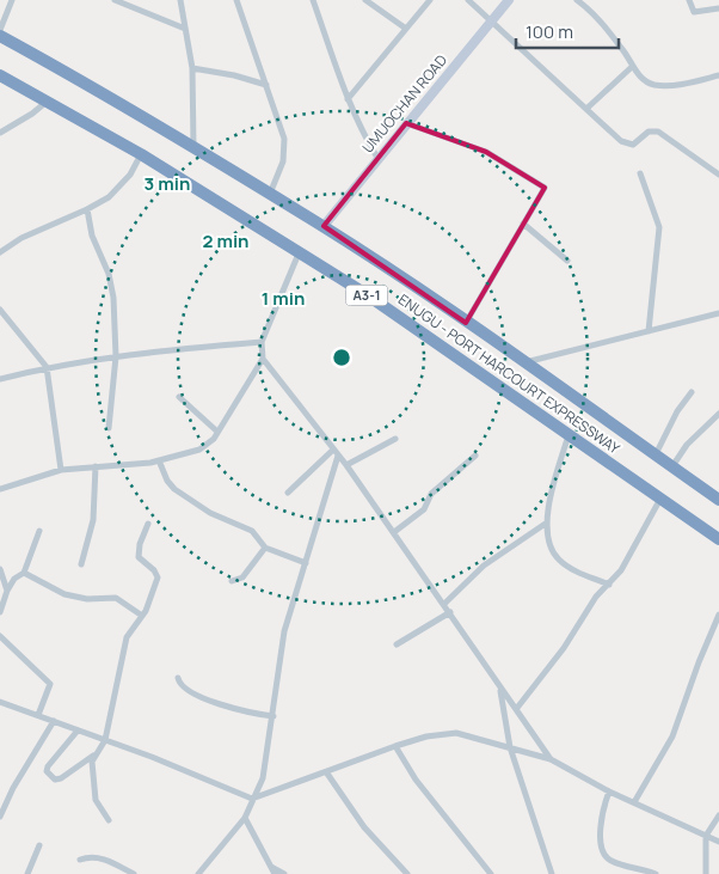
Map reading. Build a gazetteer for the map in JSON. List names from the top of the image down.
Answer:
{
  "streets": {
    "highway": ["A3-1", "ENUGU - PORT HARCOURT EXPRESSWAY"],
    "street": ["UMUOCHAN ROAD"]
  },
  "crossings": [
    ["UMUOCHAN ROAD", "ENUGU - PORT HARCOURT EXPRESSWAY"]
  ],
  "scale_bar": "100 m",
  "rings": ["3 min", "2 min", "1 min"]
}
